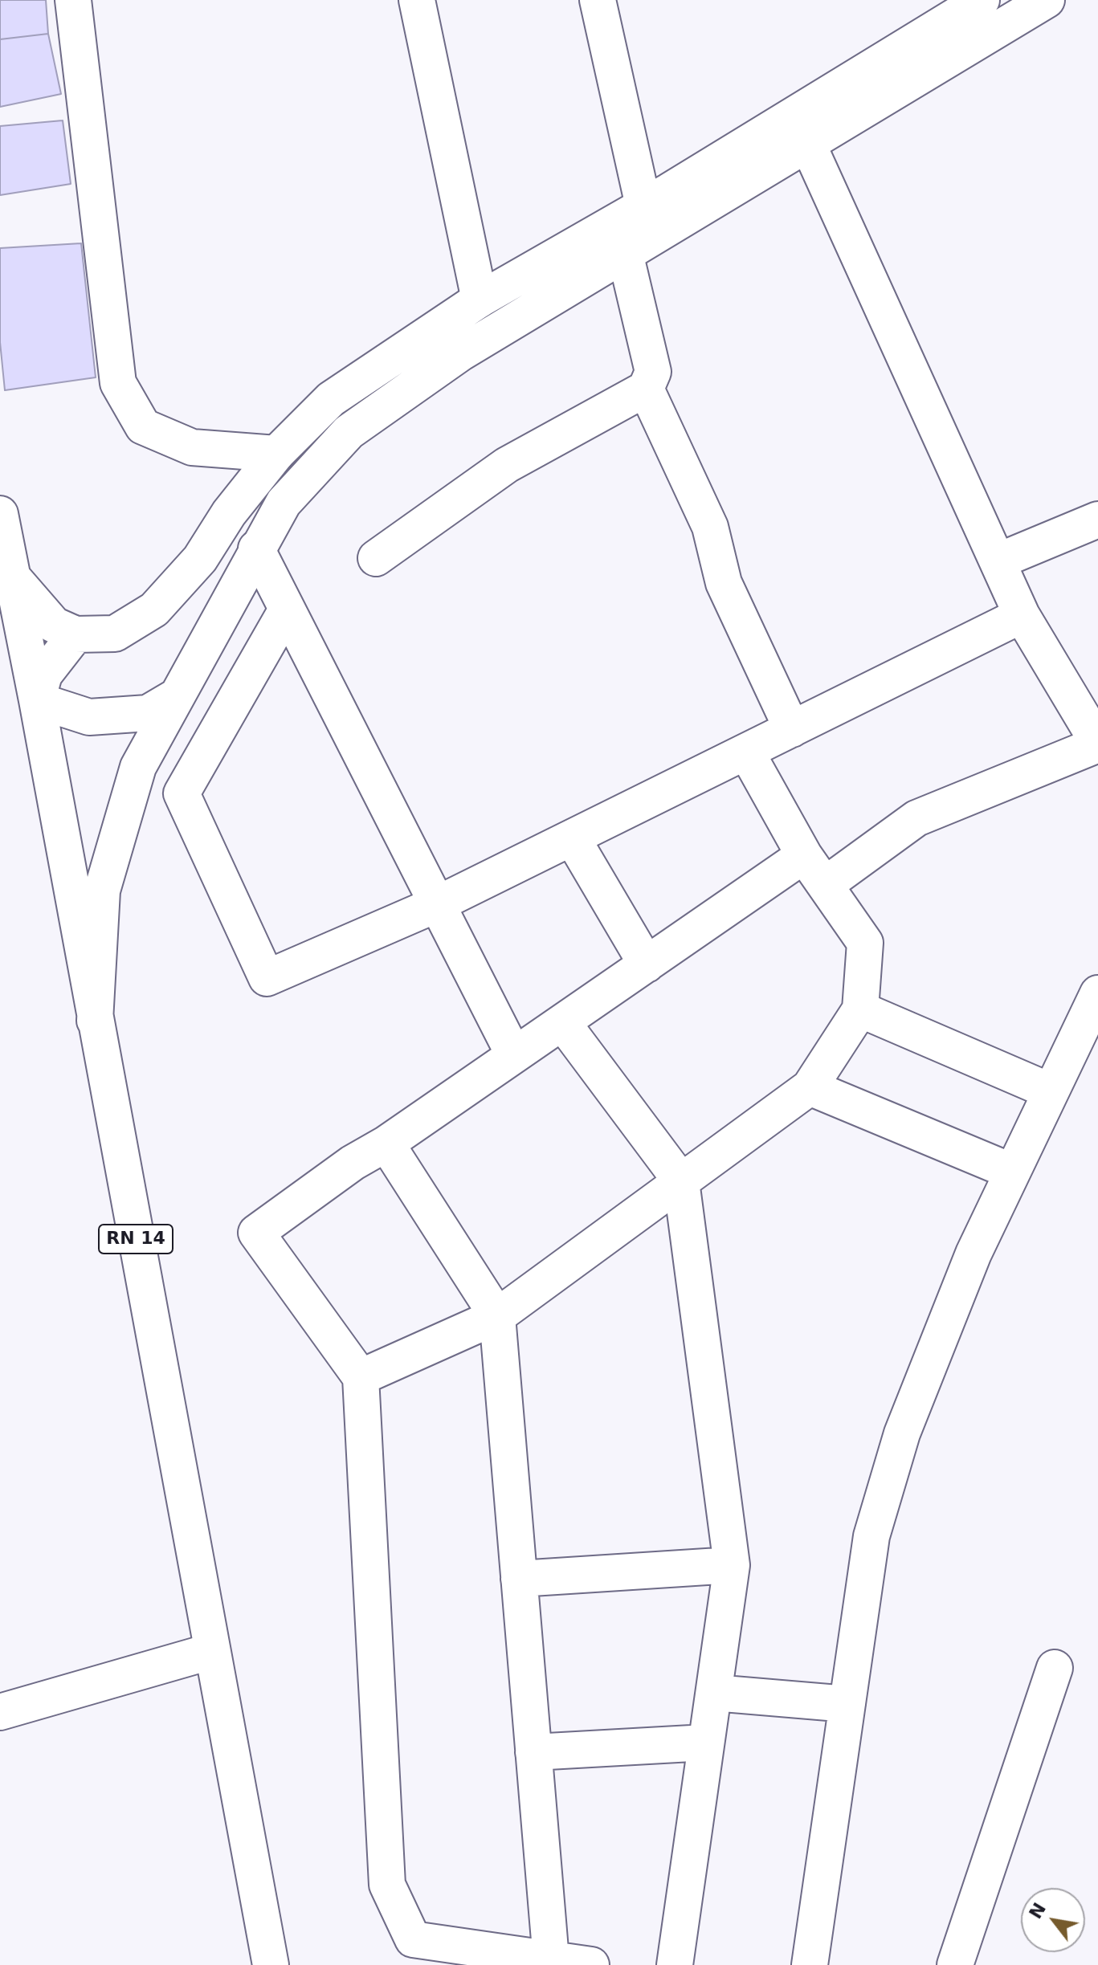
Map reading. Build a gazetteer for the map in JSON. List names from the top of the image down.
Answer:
{
  "streets": {
    "street": ["RN 14"]
  },
  "north": "top left"
}
